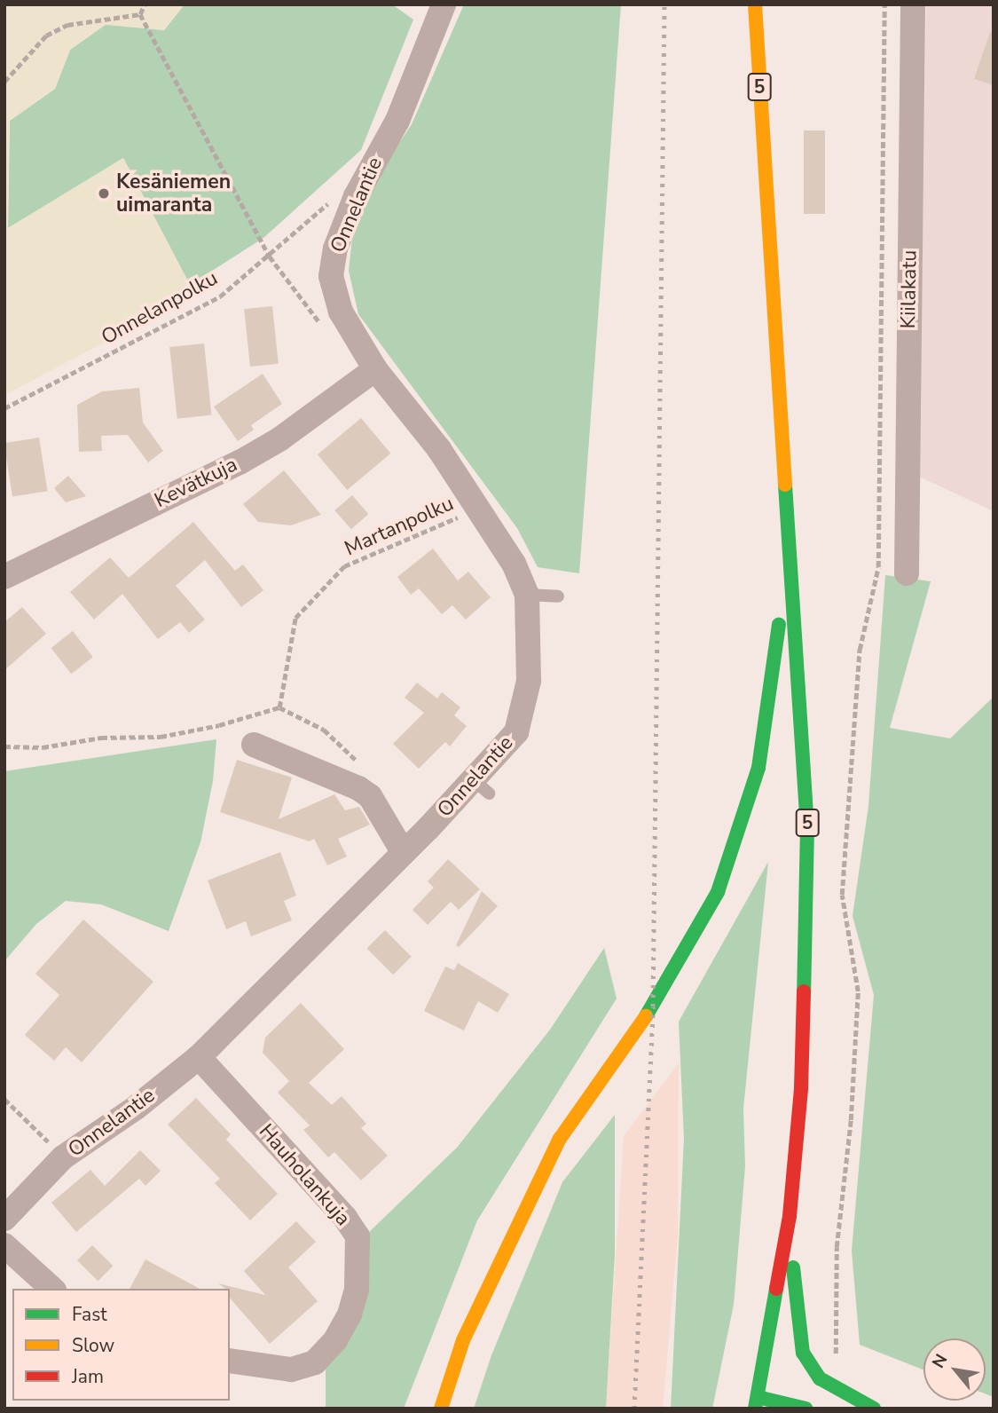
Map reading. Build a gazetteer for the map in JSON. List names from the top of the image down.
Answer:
{
  "streets": {
    "highway": ["5"],
    "street": [
      "Onnelantie",
      "Kiilakatu",
      "Kevätkuja",
      "Hauholankuja"
    ],
    "path": ["Onnelanpolku", "Martanpolku"]
  },
  "crossings": [
    ["Onnelantie", "Kevätkuja"],
    ["Onnelantie", "Martanpolku"],
    ["Onnelantie", "Hauholankuja"]
  ],
  "places": ["Kesäniemen uimaranta"],
  "legend": ["Fast", "Slow", "Jam"],
  "north": "top left"
}
